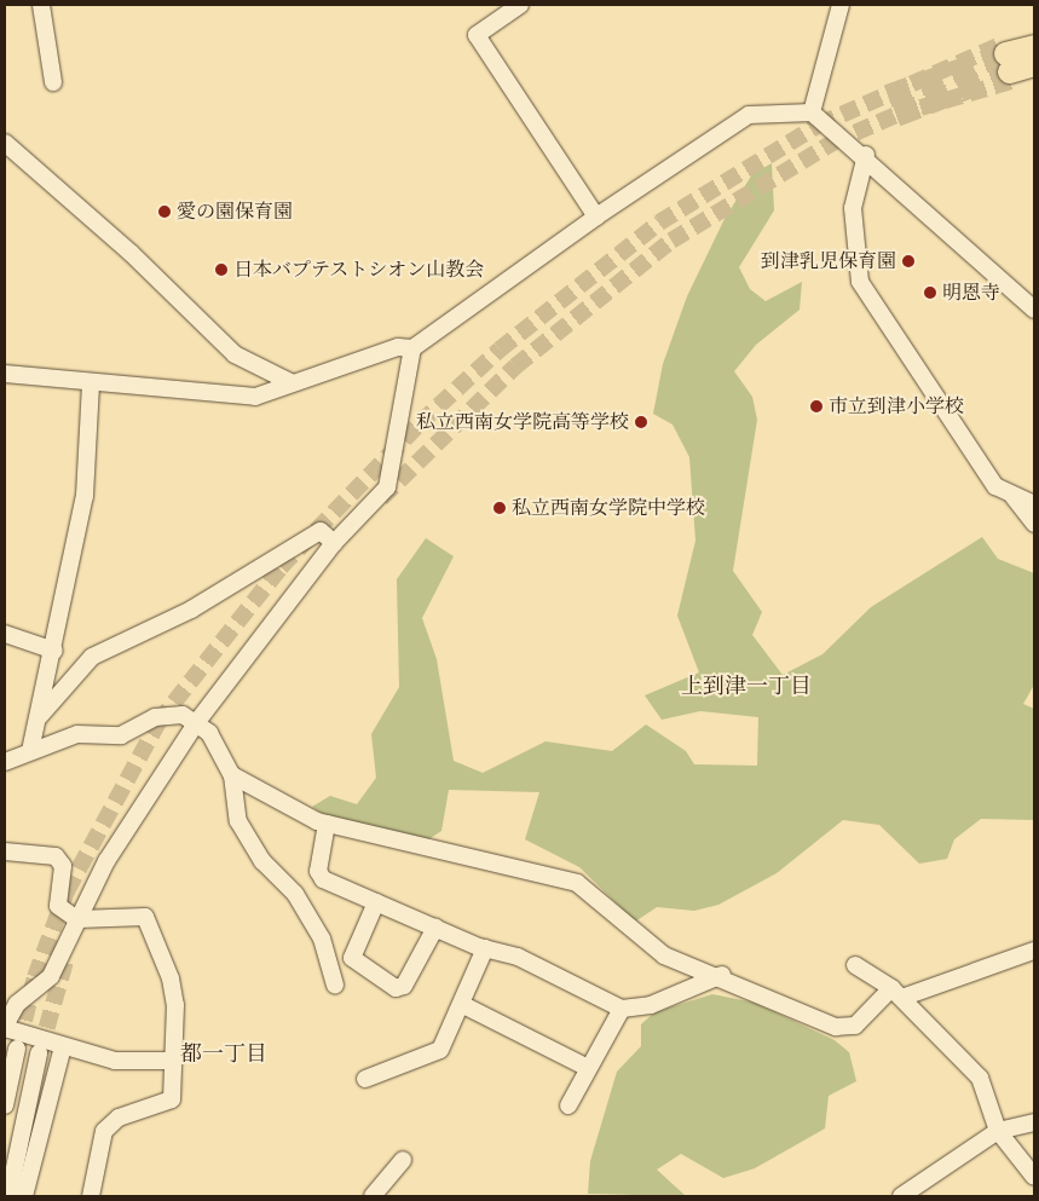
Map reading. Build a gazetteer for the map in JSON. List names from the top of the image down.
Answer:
{
  "districts": ["上到津一丁目", "都一丁目"],
  "places": [
    "愛の園保育園",
    "到津乳児保育園",
    "日本バプテストシオン山教会",
    "明恩寺",
    "市立到津小学校",
    "私立西南女学院高等学校",
    "私立西南女学院中学校"
  ]
}
